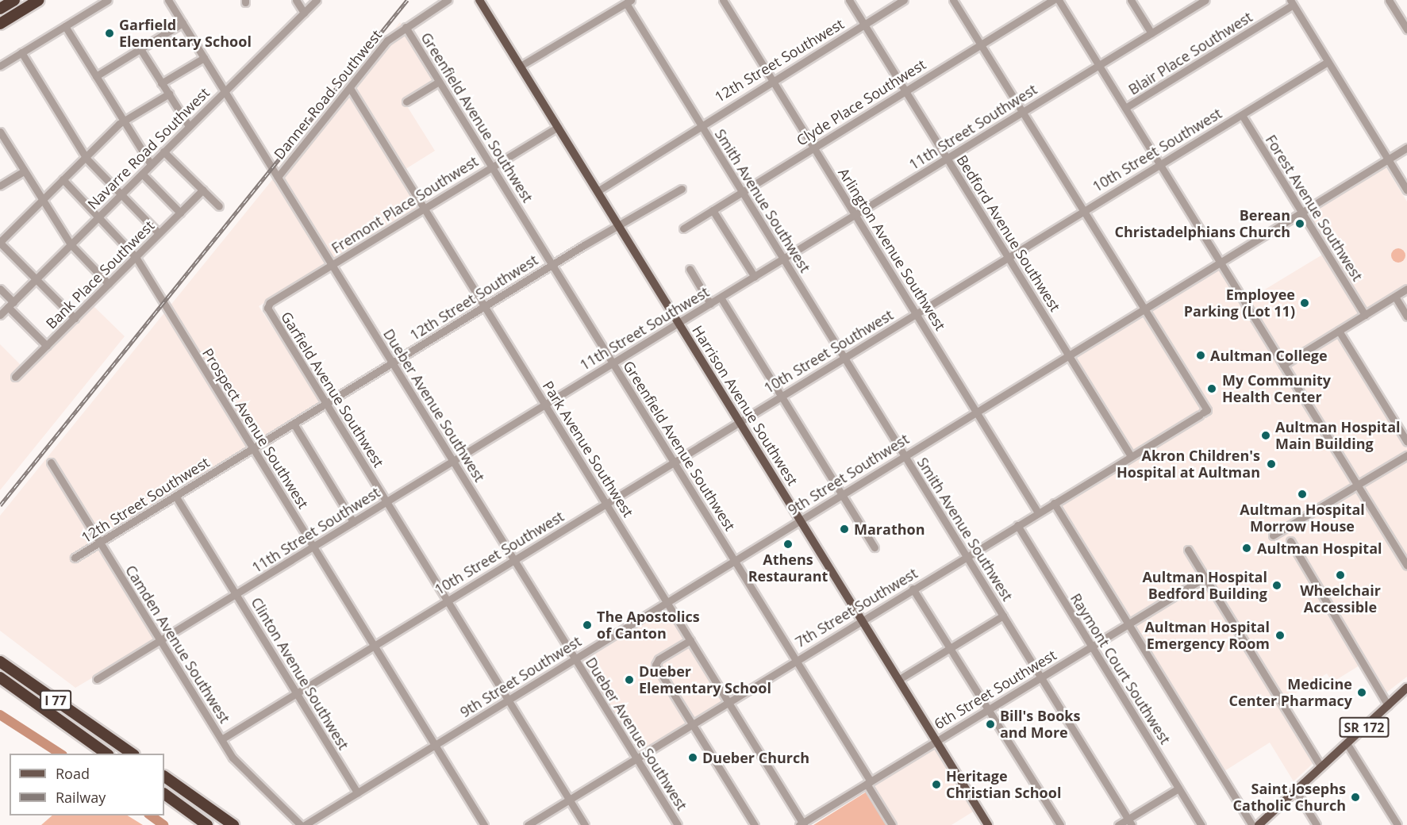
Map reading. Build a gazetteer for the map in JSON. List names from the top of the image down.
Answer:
{
  "streets": {
    "highway": ["I 77"],
    "main road": ["Harrison Avenue Southwest", "SR 172"],
    "street": [
      "Blair Place Southwest",
      "12th Street Southwest",
      "Danner Road Southwest",
      "Clyde Place Southwest",
      "Greenfield Avenue Southwest",
      "11th Street Southwest",
      "Navarre Road Southwest",
      "10th Street Southwest",
      "Smith Avenue Southwest",
      "Fremont Place Southwest",
      "Forest Avenue Southwest",
      "Bedford Avenue Southwest",
      "Arlington Avenue Southwest",
      "Bank Place Southwest",
      "Garfield Avenue Southwest",
      "Dueber Avenue Southwest",
      "Prospect Avenue Southwest",
      "Park Avenue Southwest",
      "9th Street Southwest",
      "7th Street Southwest",
      "Camden Avenue Southwest",
      "Raymont Court Southwest",
      "Clinton Avenue Southwest",
      "6th Street Southwest"
    ]
  },
  "crossings": [
    ["12th Street Southwest", "Greenfield Avenue Southwest"],
    ["12th Street Southwest", "Smith Avenue Southwest"],
    ["12th Street Southwest", "Bedford Avenue Southwest"],
    ["12th Street Southwest", "Arlington Avenue Southwest"],
    ["12th Street Southwest", "Garfield Avenue Southwest"],
    ["12th Street Southwest", "Dueber Avenue Southwest"],
    ["12th Street Southwest", "Harrison Avenue Southwest"],
    ["12th Street Southwest", "Prospect Avenue Southwest"],
    ["12th Street Southwest", "Park Avenue Southwest"],
    ["12th Street Southwest", "Camden Avenue Southwest"],
    ["12th Street Southwest", "Clinton Avenue Southwest"],
    ["Danner Road Southwest", "Greenfield Avenue Southwest"],
    ["Danner Road Southwest", "Dueber Avenue Southwest"],
    ["Danner Road Southwest", "Park Avenue Southwest"],
    ["Clyde Place Southwest", "Smith Avenue Southwest"],
    ["Clyde Place Southwest", "Bedford Avenue Southwest"],
    ["Clyde Place Southwest", "Arlington Avenue Southwest"],
    ["Greenfield Avenue Southwest", "11th Street Southwest"],
    ["Greenfield Avenue Southwest", "10th Street Southwest"],
    ["Greenfield Avenue Southwest", "Fremont Place Southwest"],
    ["Greenfield Avenue Southwest", "9th Street Southwest"],
    ["Greenfield Avenue Southwest", "7th Street Southwest"],
    ["Greenfield Avenue Southwest", "6th Street Southwest"],
    ["11th Street Southwest", "Smith Avenue Southwest"],
    ["11th Street Southwest", "Bedford Avenue Southwest"],
    ["11th Street Southwest", "Arlington Avenue Southwest"],
    ["11th Street Southwest", "Garfield Avenue Southwest"],
    ["11th Street Southwest", "Dueber Avenue Southwest"],
    ["11th Street Southwest", "Harrison Avenue Southwest"],
    ["11th Street Southwest", "Prospect Avenue Southwest"],
    ["11th Street Southwest", "Park Avenue Southwest"],
    ["11th Street Southwest", "Camden Avenue Southwest"],
    ["11th Street Southwest", "Clinton Avenue Southwest"],
    ["Navarre Road Southwest", "Dueber Avenue Southwest"],
    ["Navarre Road Southwest", "Prospect Avenue Southwest"],
    ["10th Street Southwest", "Smith Avenue Southwest"],
    ["10th Street Southwest", "Forest Avenue Southwest"],
    ["10th Street Southwest", "Bedford Avenue Southwest"],
    ["10th Street Southwest", "Arlington Avenue Southwest"],
    ["10th Street Southwest", "Garfield Avenue Southwest"],
    ["10th Street Southwest", "Dueber Avenue Southwest"],
    ["10th Street Southwest", "Harrison Avenue Southwest"],
    ["10th Street Southwest", "Prospect Avenue Southwest"],
    ["10th Street Southwest", "Park Avenue Southwest"],
    ["10th Street Southwest", "Camden Avenue Southwest"],
    ["10th Street Southwest", "Clinton Avenue Southwest"],
    ["Smith Avenue Southwest", "9th Street Southwest"],
    ["Smith Avenue Southwest", "7th Street Southwest"],
    ["Smith Avenue Southwest", "6th Street Southwest"],
    ["Fremont Place Southwest", "Garfield Avenue Southwest"],
    ["Fremont Place Southwest", "Dueber Avenue Southwest"],
    ["Fremont Place Southwest", "Harrison Avenue Southwest"],
    ["Fremont Place Southwest", "Park Avenue Southwest"],
    ["Forest Avenue Southwest", "9th Street Southwest"],
    ["Bedford Avenue Southwest", "9th Street Southwest"],
    ["Bedford Avenue Southwest", "7th Street Southwest"],
    ["Arlington Avenue Southwest", "9th Street Southwest"],
    ["Arlington Avenue Southwest", "7th Street Southwest"],
    ["Bank Place Southwest", "Prospect Avenue Southwest"],
    ["Garfield Avenue Southwest", "9th Street Southwest"],
    ["Garfield Avenue Southwest", "7th Street Southwest"],
    ["Dueber Avenue Southwest", "9th Street Southwest"],
    ["Dueber Avenue Southwest", "7th Street Southwest"],
    ["Harrison Avenue Southwest", "9th Street Southwest"],
    ["Harrison Avenue Southwest", "7th Street Southwest"],
    ["Harrison Avenue Southwest", "6th Street Southwest"],
    ["Prospect Avenue Southwest", "9th Street Southwest"],
    ["Park Avenue Southwest", "9th Street Southwest"],
    ["Park Avenue Southwest", "7th Street Southwest"],
    ["Park Avenue Southwest", "6th Street Southwest"],
    ["9th Street Southwest", "7th Street Southwest"],
    ["9th Street Southwest", "Clinton Avenue Southwest"],
    ["7th Street Southwest", "Raymont Court Southwest"],
    ["Raymont Court Southwest", "6th Street Southwest"]
  ],
  "places": [
    "Garfield Elementary School",
    "Berean Christadelphians Church",
    "Employee Parking (Lot 11)",
    "Aultman College",
    "My Community Health Center",
    "Aultman Hospital Main Building",
    "Akron Children's Hospital at Aultman",
    "Aultman Hospital Morrow House",
    "Marathon",
    "Athens Restaurant",
    "Aultman Hospital",
    "Wheelchair Accessible",
    "Aultman Hospital Bedford Building",
    "The Apostolics of Canton",
    "Aultman Hospital Emergency Room",
    "Dueber Elementary School",
    "Medicine Center Pharmacy",
    "Bill's Books and More",
    "Dueber Church",
    "Heritage Christian School",
    "Saint Josephs Catholic Church"
  ],
  "legend": ["Road", "Railway"]
}
